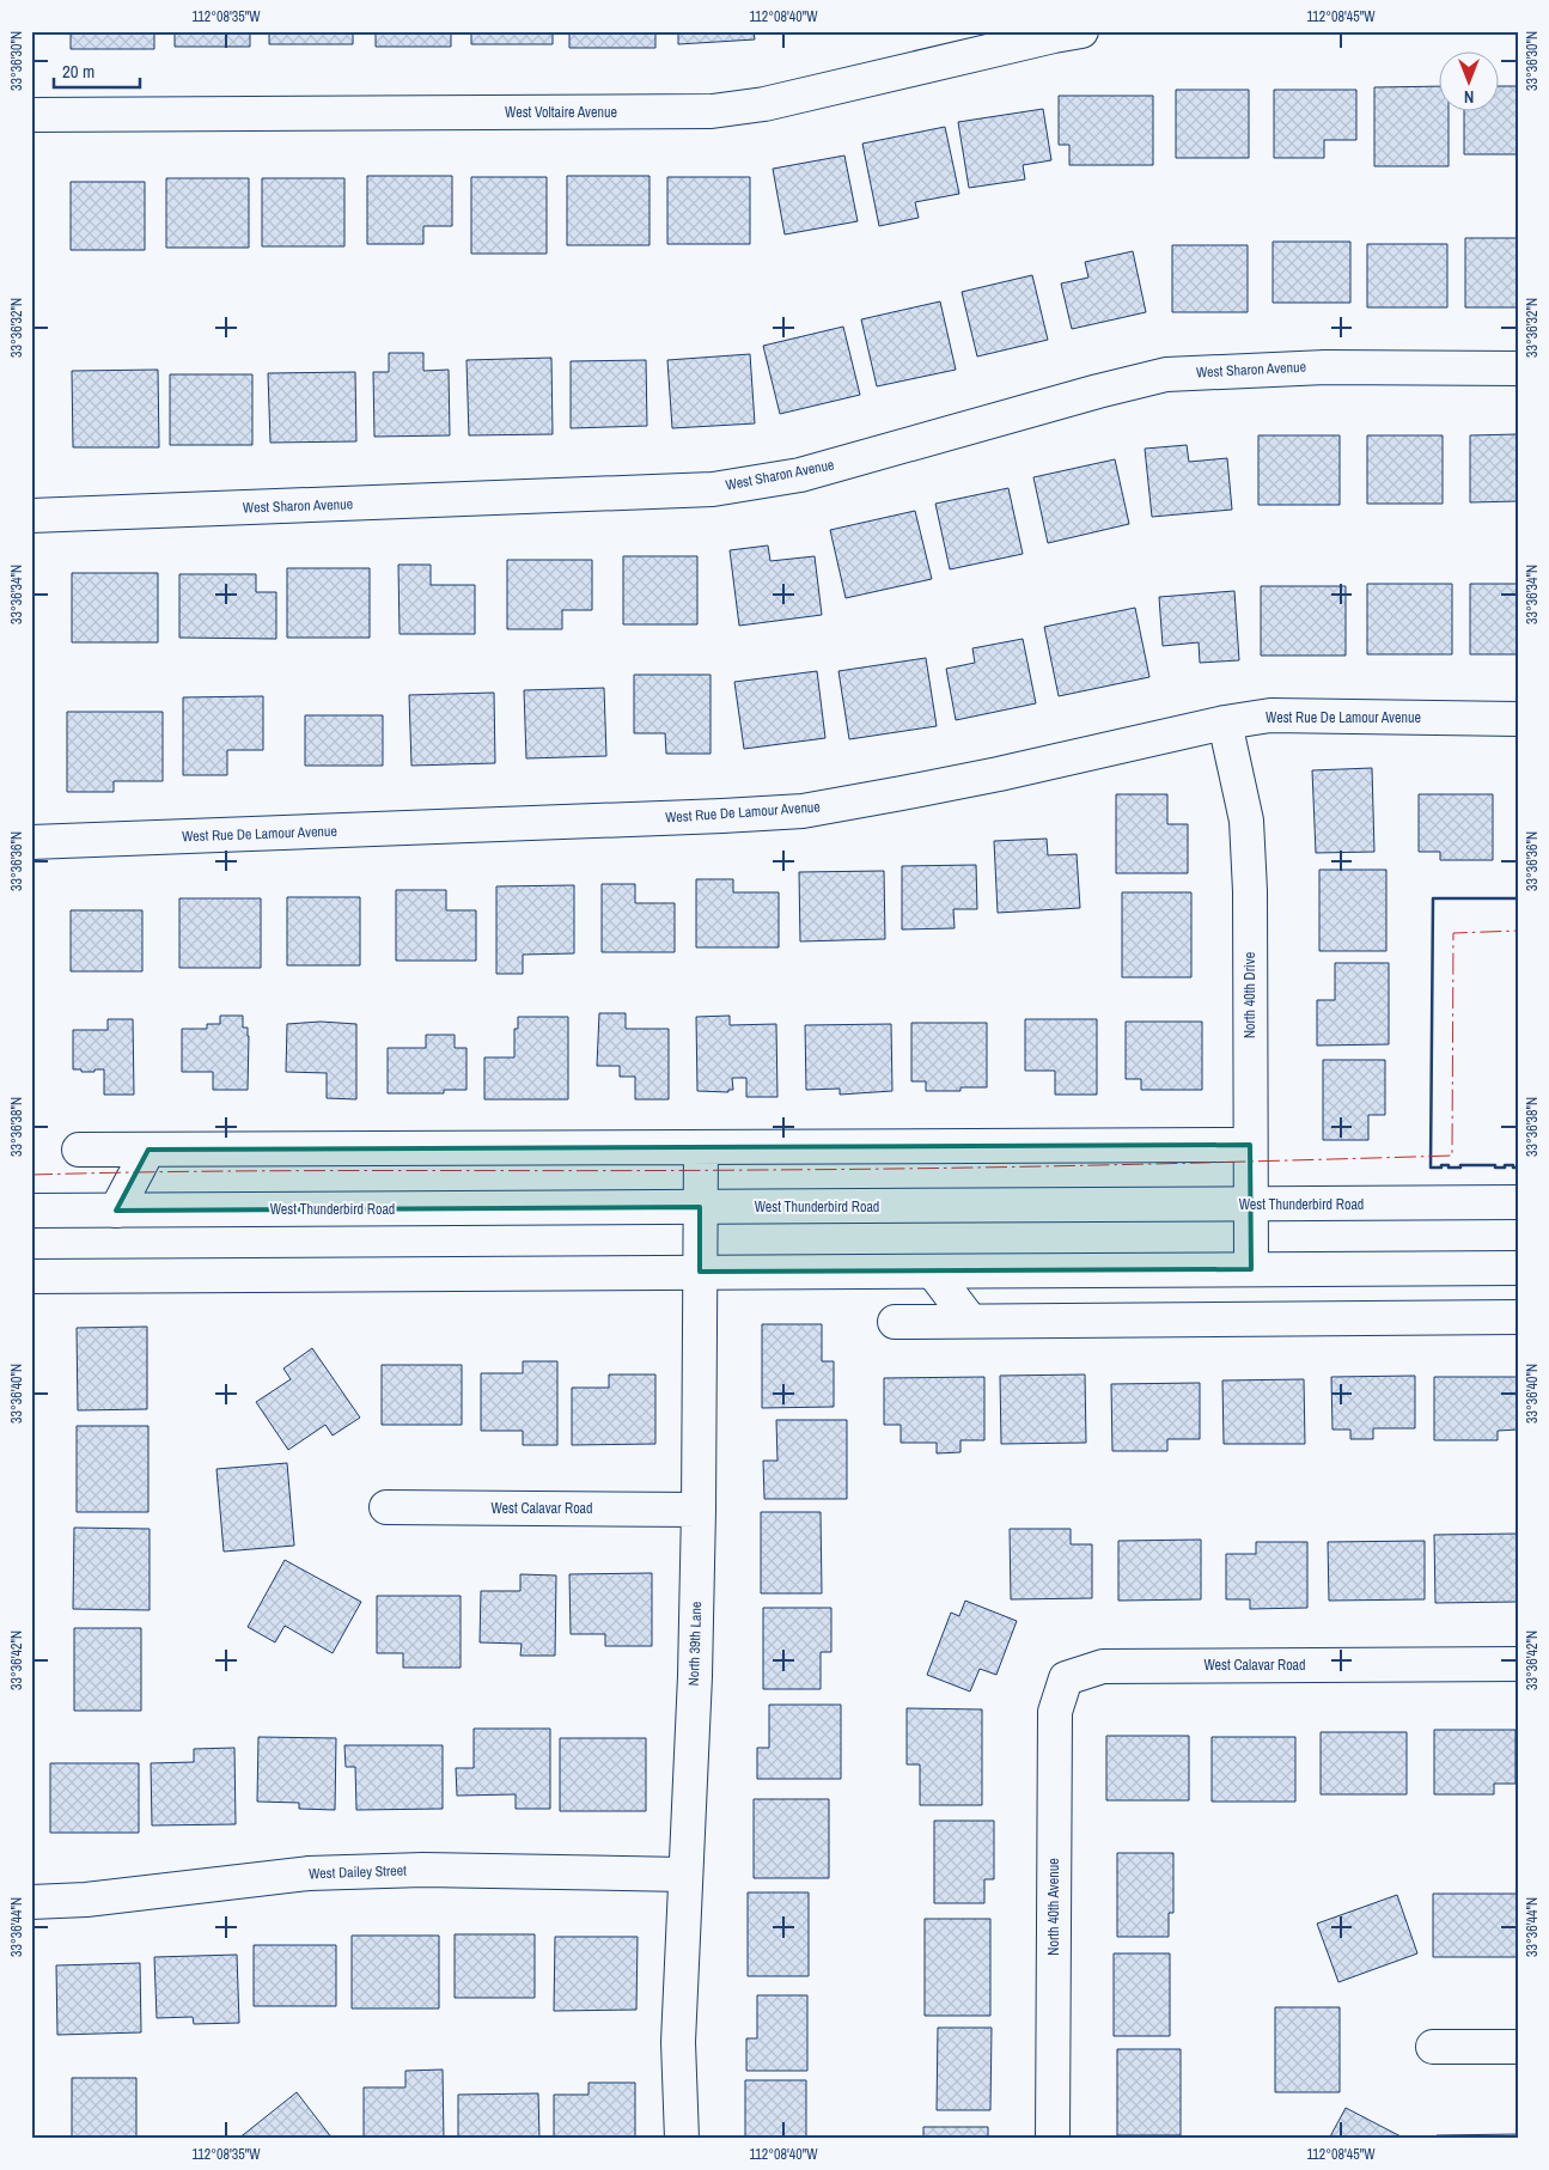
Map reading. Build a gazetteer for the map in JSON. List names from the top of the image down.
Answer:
{
  "streets": {
    "street": [
      "West Voltaire Avenue",
      "West Sharon Avenue",
      "West Rue De Lamour Avenue",
      "North 40th Drive",
      "West Thunderbird Road",
      "West Calavar Road",
      "North 39th Lane",
      "West Dailey Street",
      "North 40th Avenue"
    ]
  },
  "crossings": [
    ["West Rue De Lamour Avenue", "North 40th Drive"],
    ["North 40th Drive", "West Thunderbird Road"],
    ["West Thunderbird Road", "North 39th Lane"],
    ["West Calavar Road", "North 39th Lane"],
    ["West Calavar Road", "North 40th Avenue"],
    ["North 39th Lane", "West Dailey Street"]
  ],
  "scale_bar": "20 m",
  "north": "bottom",
  "coordinates": [
    "112°08'35\"W",
    "112°08'40\"W",
    "112°08'45\"W",
    "33°36'30\"N",
    "33°36'32\"N",
    "33°36'34\"N",
    "33°36'36\"N",
    "33°36'38\"N",
    "33°36'40\"N",
    "33°36'42\"N",
    "33°36'44\"N"
  ]
}
